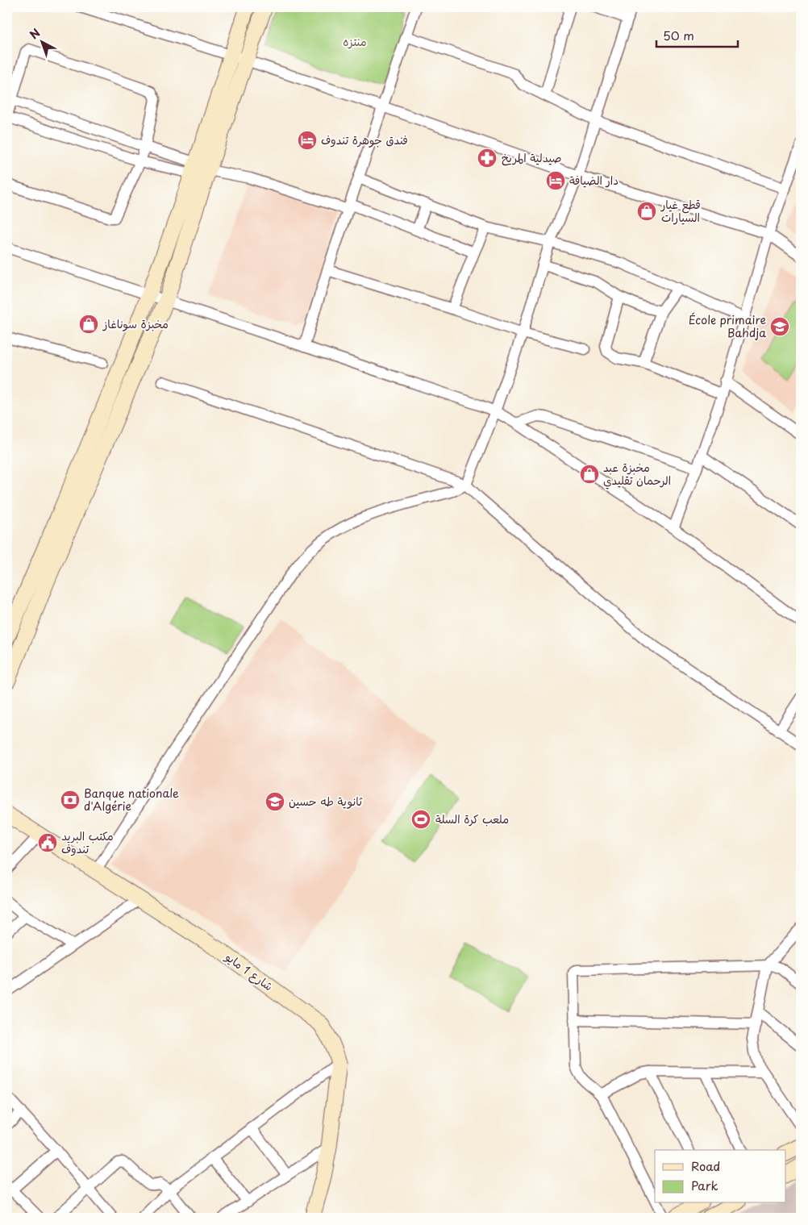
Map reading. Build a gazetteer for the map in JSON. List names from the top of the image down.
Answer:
{
  "streets": {
    "street": ["شارع 1 مايو"]
  },
  "parks": ["منتزه"],
  "places": {
    "hotel": ["فندق جوهرة تندوف", "دار الضيافة"],
    "pharmacy": ["صيدلية المريخ"],
    "shop": ["قطع غيار السيارات", "مخبزة سوناغاز", "مخبزة عبد الرحمان تقليدي"],
    "school or university": ["École primaire Bahdja", "ثانوية طه حسين"],
    "bank": ["Banque nationale d'Algérie"],
    "sports": ["ملعب كرة السلة"],
    "public building": ["مكتب البريد تندوف"]
  },
  "legend": ["Road", "Park"],
  "scale_bar": "50 m",
  "north": "top left"
}
